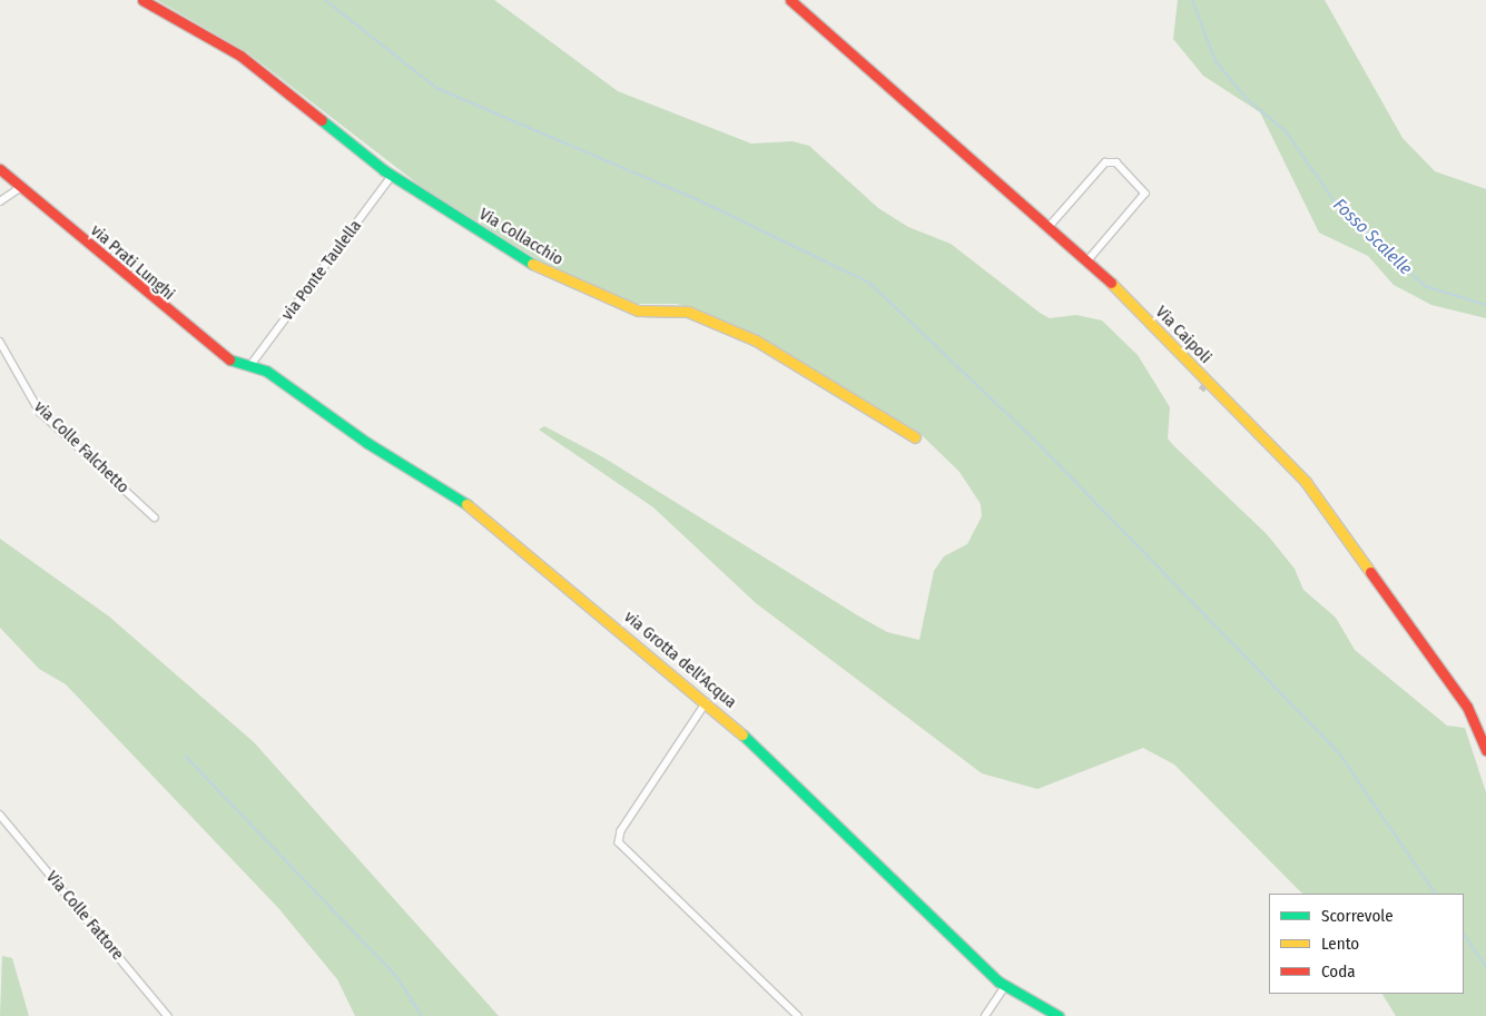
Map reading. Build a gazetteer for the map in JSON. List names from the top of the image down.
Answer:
{
  "streets": {
    "street": [
      "Via Collacchio",
      "via Prati Lunghi",
      "via Ponte Taulella",
      "Via Caipoli",
      "via Colle Falchetto",
      "via Grotta dell'Acqua",
      "Via Colle Fattore"
    ]
  },
  "crossings": [
    ["Via Collacchio", "via Ponte Taulella"],
    ["via Prati Lunghi", "via Ponte Taulella"],
    ["via Prati Lunghi", "via Grotta dell'Acqua"],
    ["via Ponte Taulella", "via Grotta dell'Acqua"]
  ],
  "water": ["Fosso Scalelle"],
  "legend": ["Scorrevole", "Lento", "Coda"]
}
